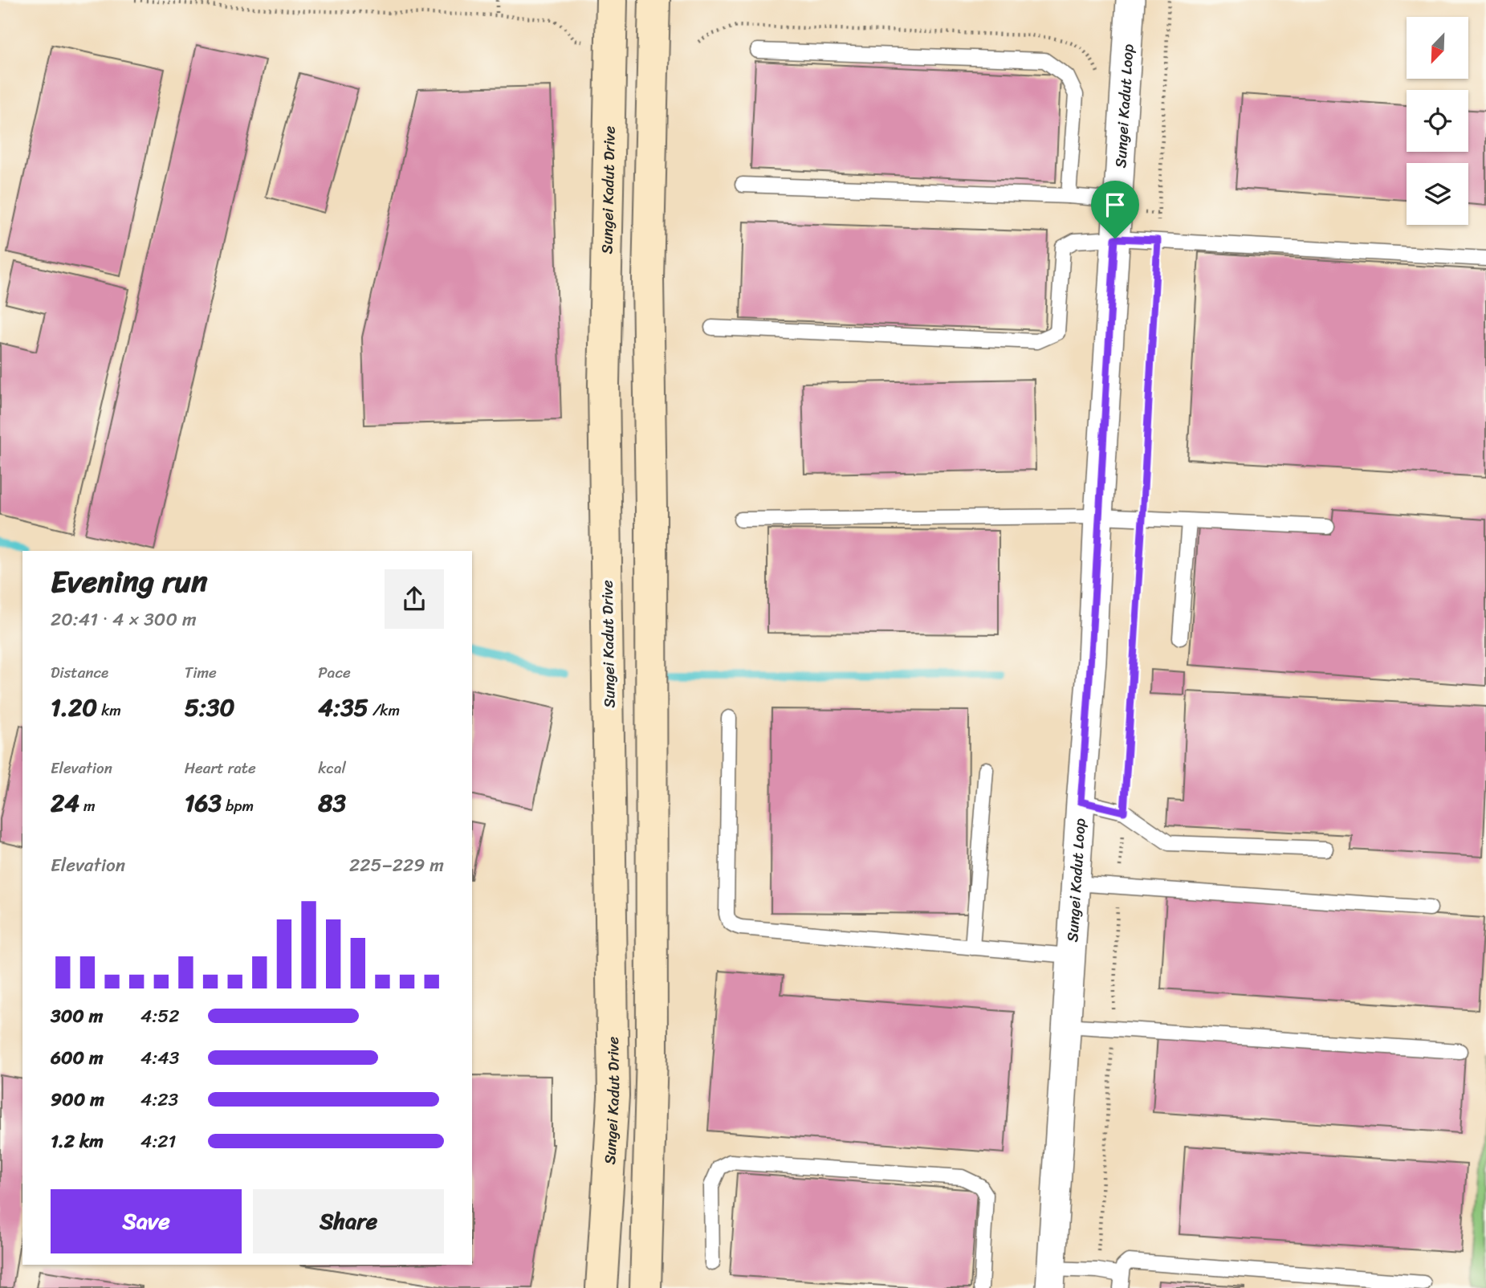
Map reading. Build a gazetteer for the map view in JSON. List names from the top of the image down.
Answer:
{
  "streets": {
    "main road": ["Sungei Kadut Drive"],
    "street": ["Sungei Kadut Loop"]
  },
  "north": "bottom left",
  "page": {
    "heading": ["Evening run", "20:41 · 4 × 300 m"],
    "stats": [
      ["Distance", "1.20 km"],
      ["Time", "5:30"],
      ["Pace", "4:35 /km"],
      ["Elevation", "24 m"],
      ["Heart rate", "163 bpm"],
      ["kcal", "83"]
    ],
    "chart": ["Elevation", "225–229 m"],
    "list": [
      {
        "name": "300 m",
        "note": "4:52"
      },
      {
        "name": "600 m",
        "note": "4:43"
      },
      {
        "name": "900 m",
        "note": "4:23"
      },
      {
        "name": "1.2 km",
        "note": "4:21"
      }
    ],
    "buttons": ["Save", "Share"]
  }
}
